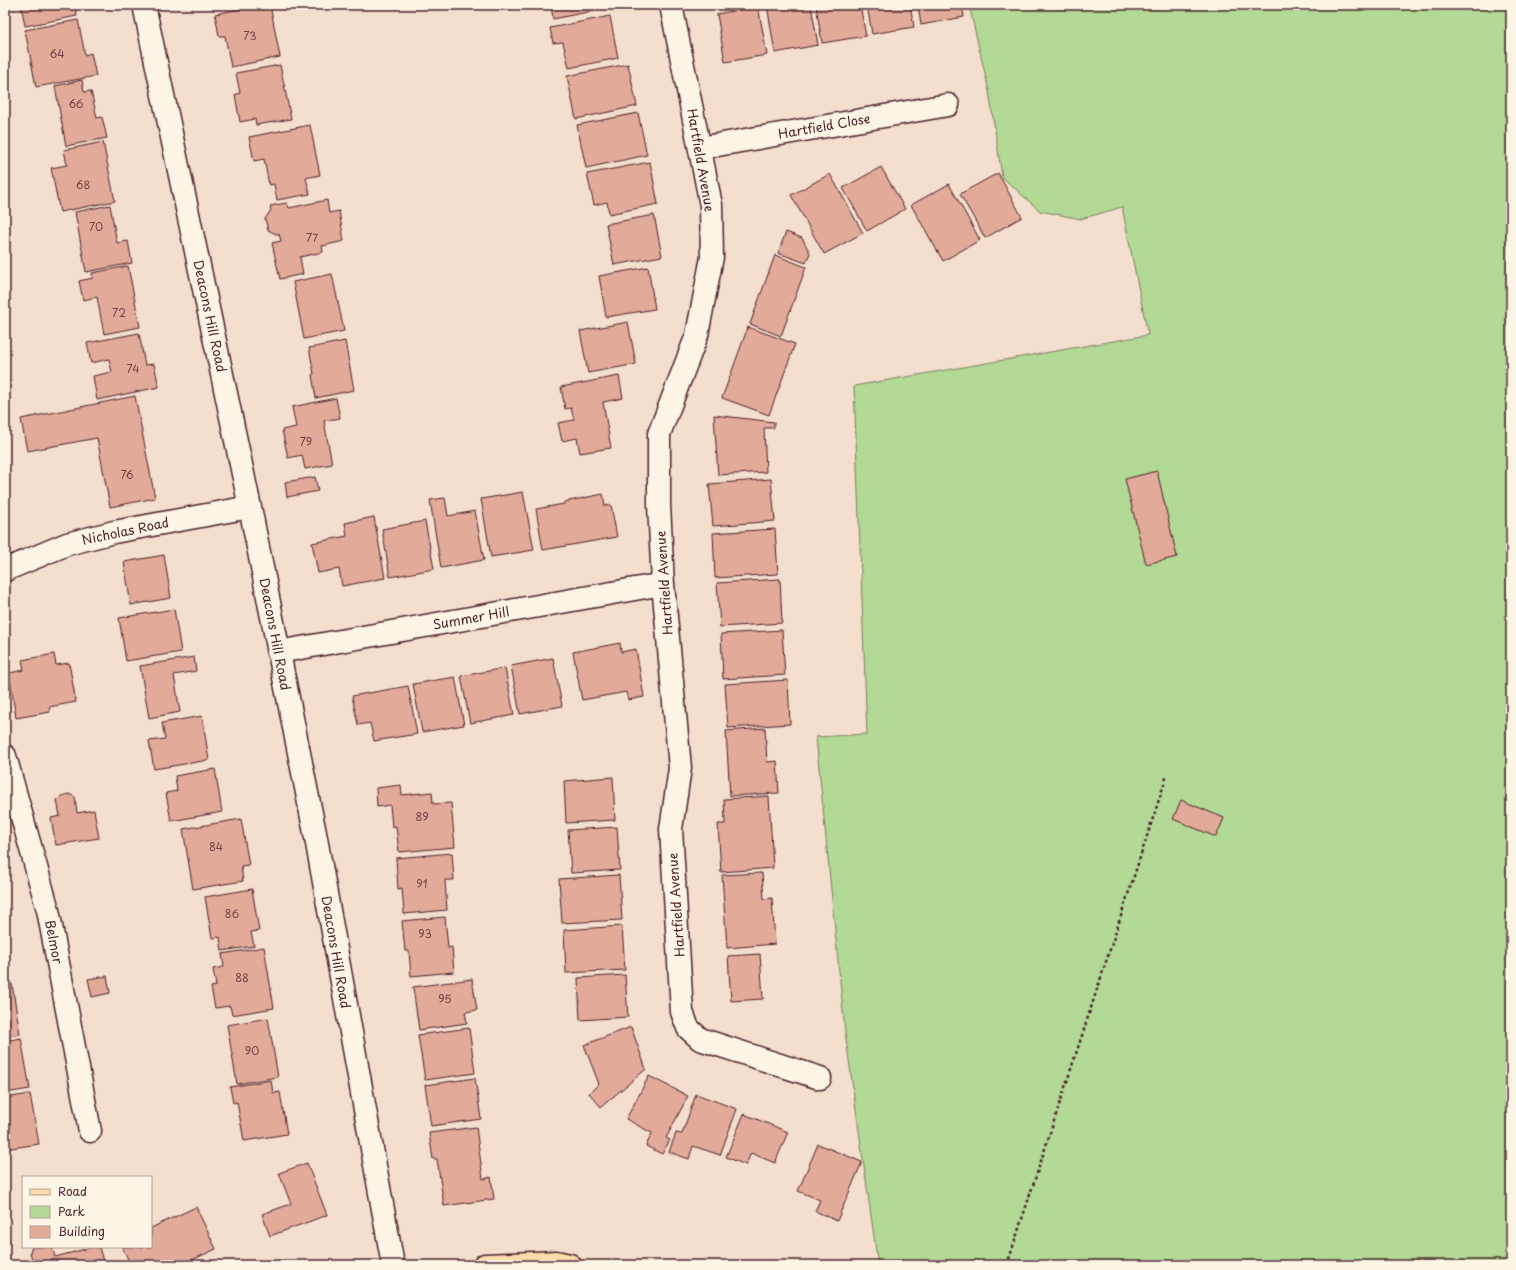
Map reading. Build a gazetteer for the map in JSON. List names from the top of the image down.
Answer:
{
  "streets": {
    "street": [
      "Hartfield Close",
      "Hartfield Avenue",
      "Deacons Hill Road",
      "Nicholas Road",
      "Summer Hill",
      "Belmor"
    ]
  },
  "crossings": [
    ["Hartfield Close", "Hartfield Avenue"],
    ["Hartfield Avenue", "Summer Hill"],
    ["Deacons Hill Road", "Nicholas Road"],
    ["Deacons Hill Road", "Summer Hill"]
  ],
  "house_numbers": [
    "73",
    "64",
    "66",
    "68",
    "70",
    "77",
    "72",
    "74",
    "79",
    "76",
    "89",
    "84",
    "91",
    "86",
    "93",
    "88",
    "95",
    "90"
  ],
  "legend": ["Road", "Park", "Building"]
}
